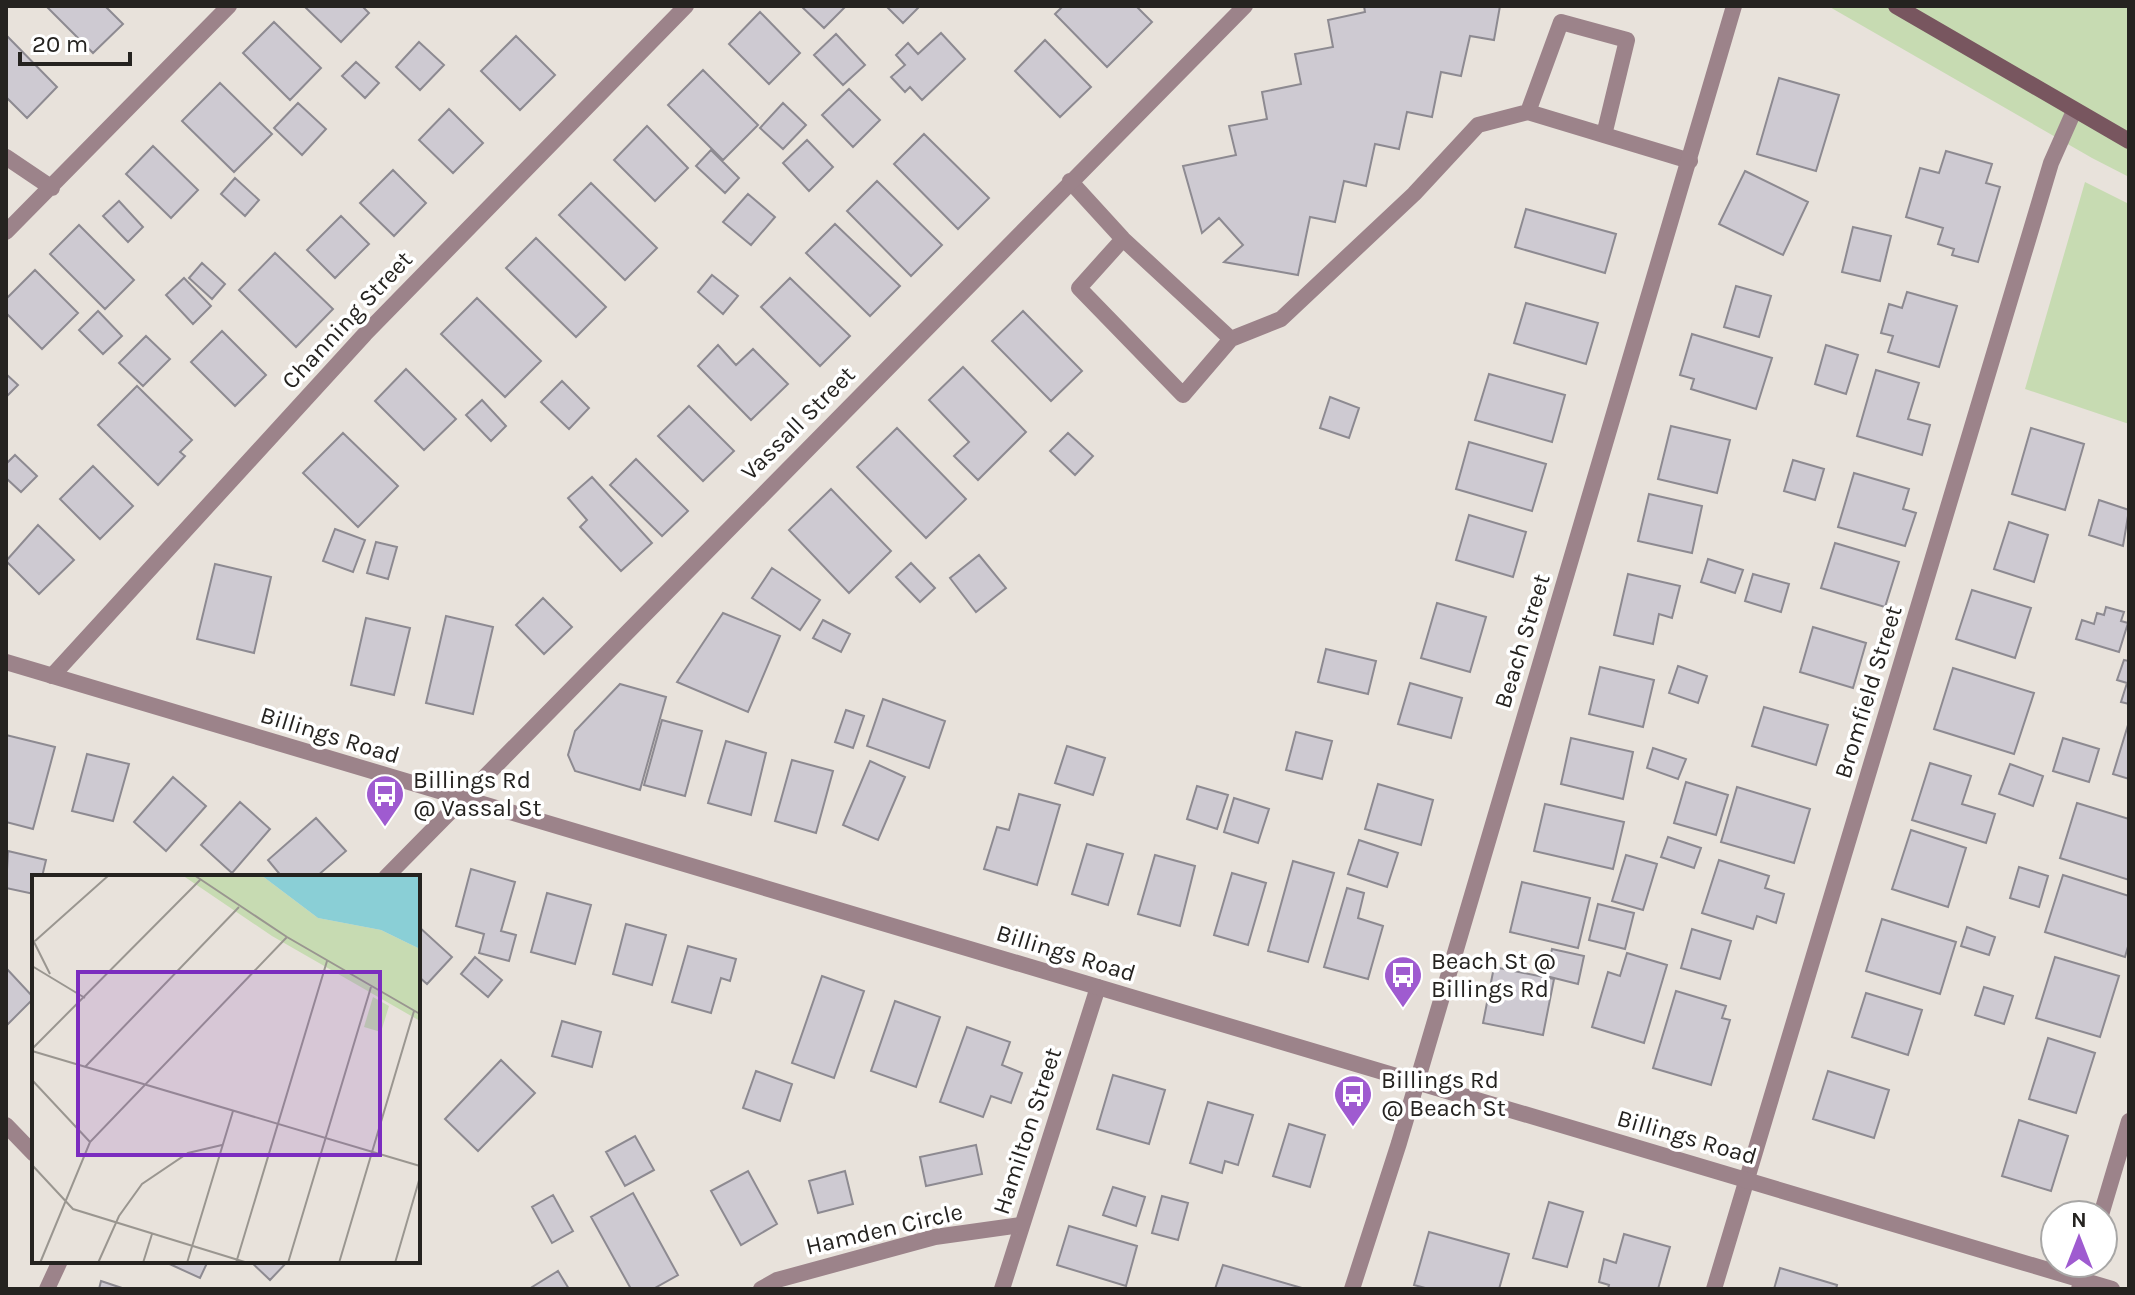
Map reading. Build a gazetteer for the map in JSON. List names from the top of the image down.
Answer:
{
  "streets": {
    "street": [
      "Channing Street",
      "Vassall Street",
      "Beach Street",
      "Bromfield Street",
      "Billings Road",
      "Hamilton Street",
      "Hamden Circle"
    ]
  },
  "crossings": [
    ["Channing Street", "Billings Road"],
    ["Vassall Street", "Billings Road"],
    ["Beach Street", "Billings Road"],
    ["Bromfield Street", "Billings Road"],
    ["Billings Road", "Hamilton Street"],
    ["Hamilton Street", "Hamden Circle"]
  ],
  "places": {
    "bus stop": ["Billings Rd @ Vassal St", "Beach St @ Billings Rd", "Billings Rd @ Beach St"]
  },
  "scale_bar": "20 m",
  "north": "top"
}
